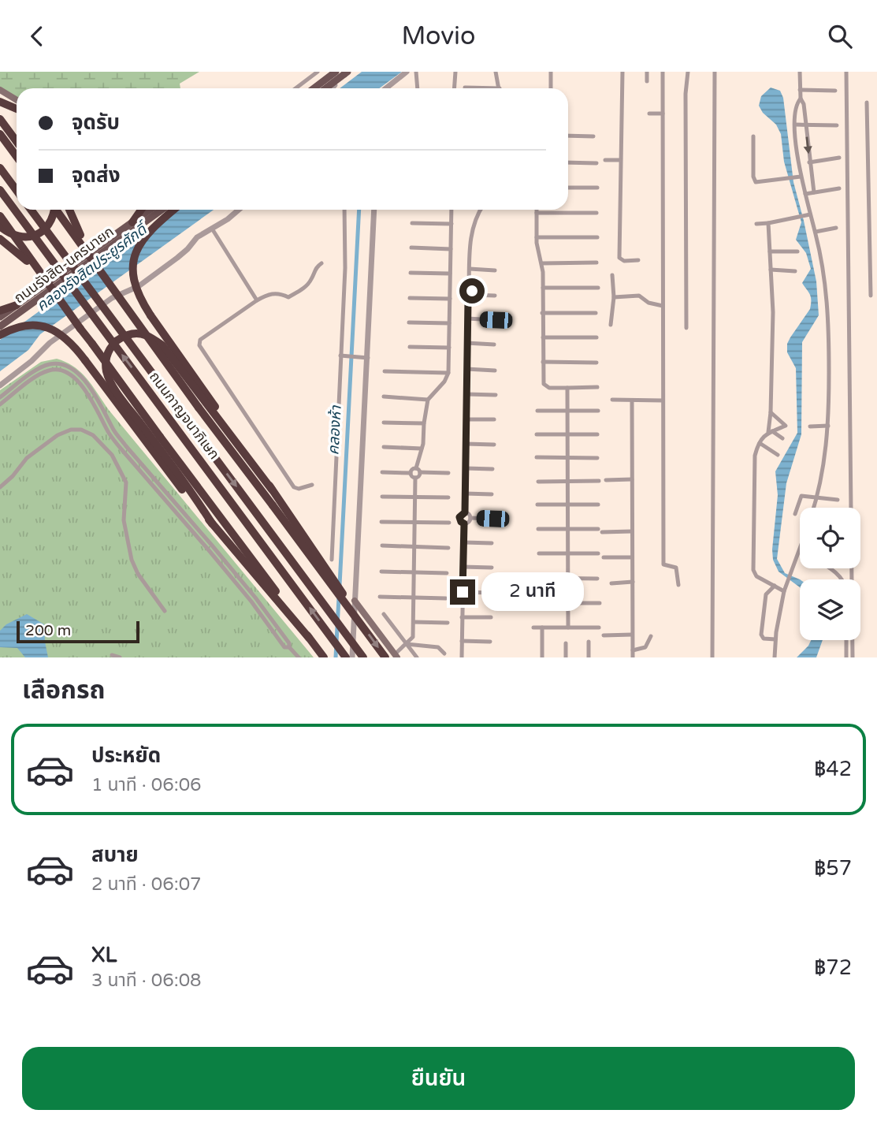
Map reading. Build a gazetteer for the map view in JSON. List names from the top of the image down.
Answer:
{
  "streets": {
    "highway": ["ถนนกาญจนาภิเษก"],
    "main road": ["ถนนรังสิต-นครนายก"]
  },
  "water": ["คลองรังสิตประยูรศักดิ์", "คลองห้า"],
  "scale_bar": "200 m",
  "page": {
    "header": "Movio",
    "banner": ["จุดรับ", "จุดส่ง"],
    "bubble": "2 นาที",
    "scale": "200 m",
    "heading": "เลือกรถ",
    "list": [
      {
        "name": "ประหยัด",
        "note": "1 นาที · 06:06",
        "value": "฿42"
      },
      {
        "name": "สบาย",
        "note": "2 นาที · 06:07",
        "value": "฿57"
      },
      {
        "name": "XL",
        "note": "3 นาที · 06:08",
        "value": "฿72"
      }
    ],
    "buttons": "ยืนยัน"
  }
}
